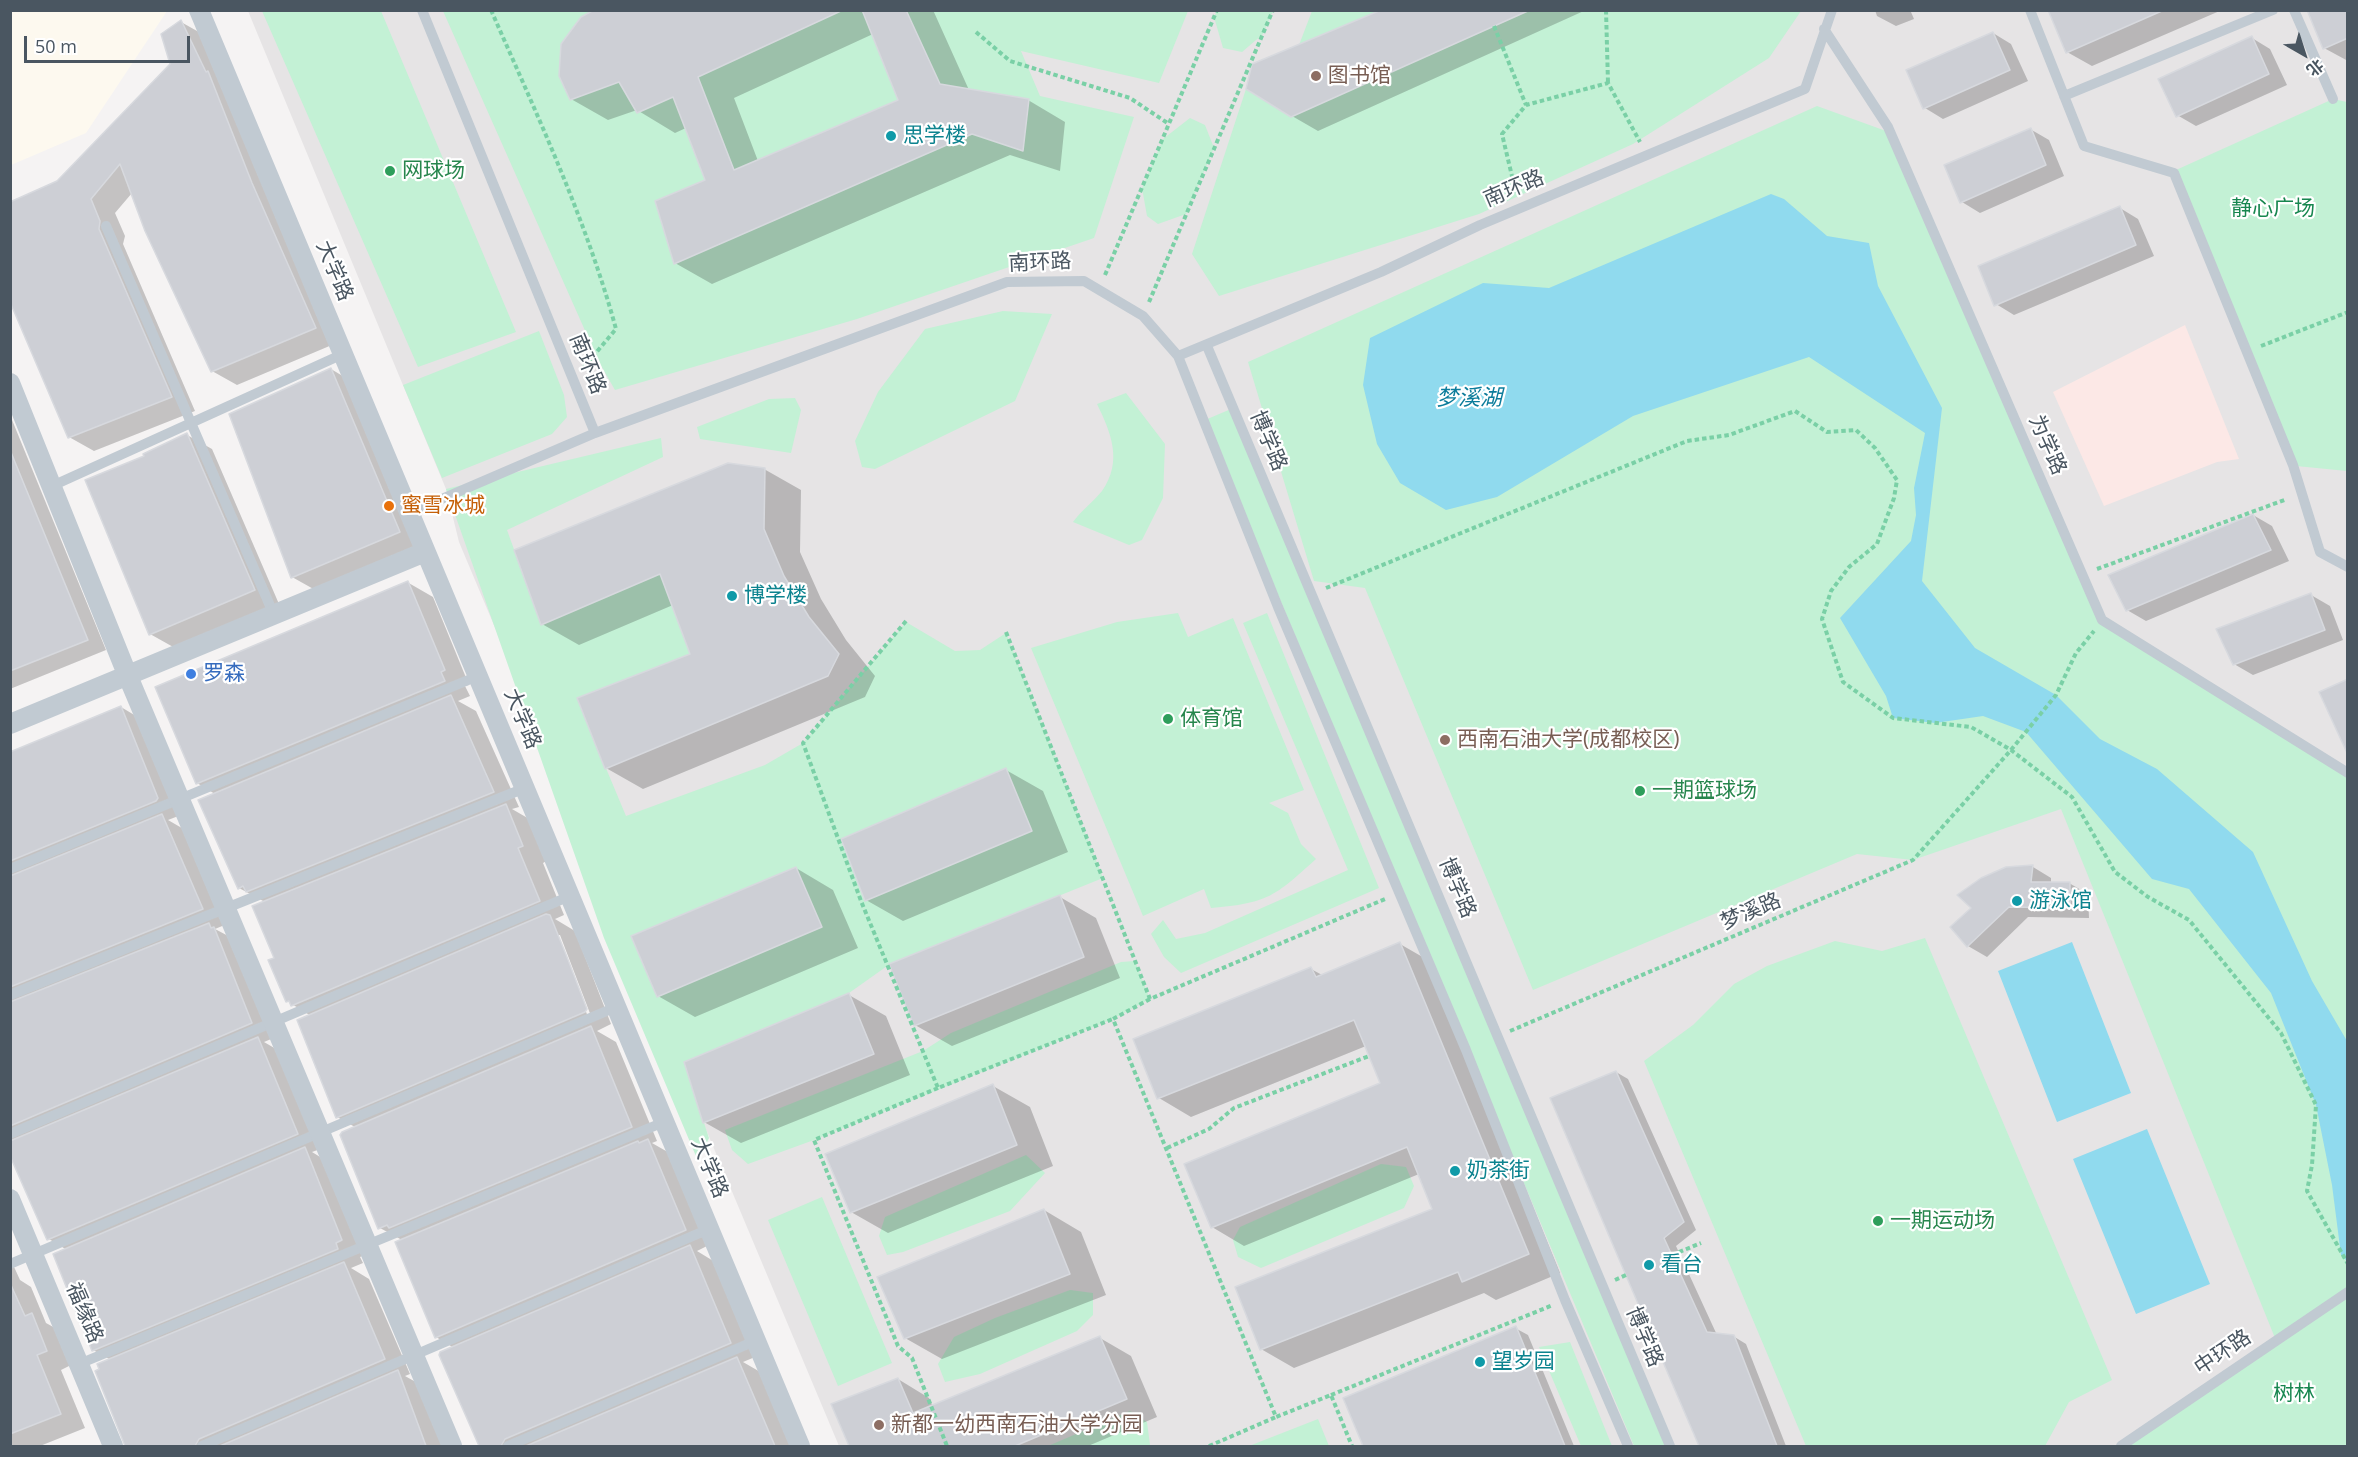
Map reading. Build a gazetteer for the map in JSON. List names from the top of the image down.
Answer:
{
  "streets": {
    "street": ["大学路", "福缘路"],
    "lane": [
      "南环路",
      "博学路",
      "为学路",
      "中环路"
    ],
    "path": ["梦溪路"]
  },
  "crossings": [
    ["南环路", "博学路"],
    ["南环路", "为学路"],
    ["博学路", "梦溪路"],
    ["为学路", "梦溪路"]
  ],
  "water": ["梦溪湖"],
  "parks": ["静心广场", "树林"],
  "places": [
    "图书馆",
    "思学楼",
    "网球场",
    "蜜雪冰城",
    "博学楼",
    "罗森",
    "体育馆",
    "西南石油大学(成都校区)",
    "一期篮球场",
    "游泳馆",
    "奶茶街",
    "一期运动场",
    "看台",
    "望岁园",
    "新都一幼西南石油大学分园"
  ],
  "scale_bar": "50 m",
  "north": "bottom right"
}
